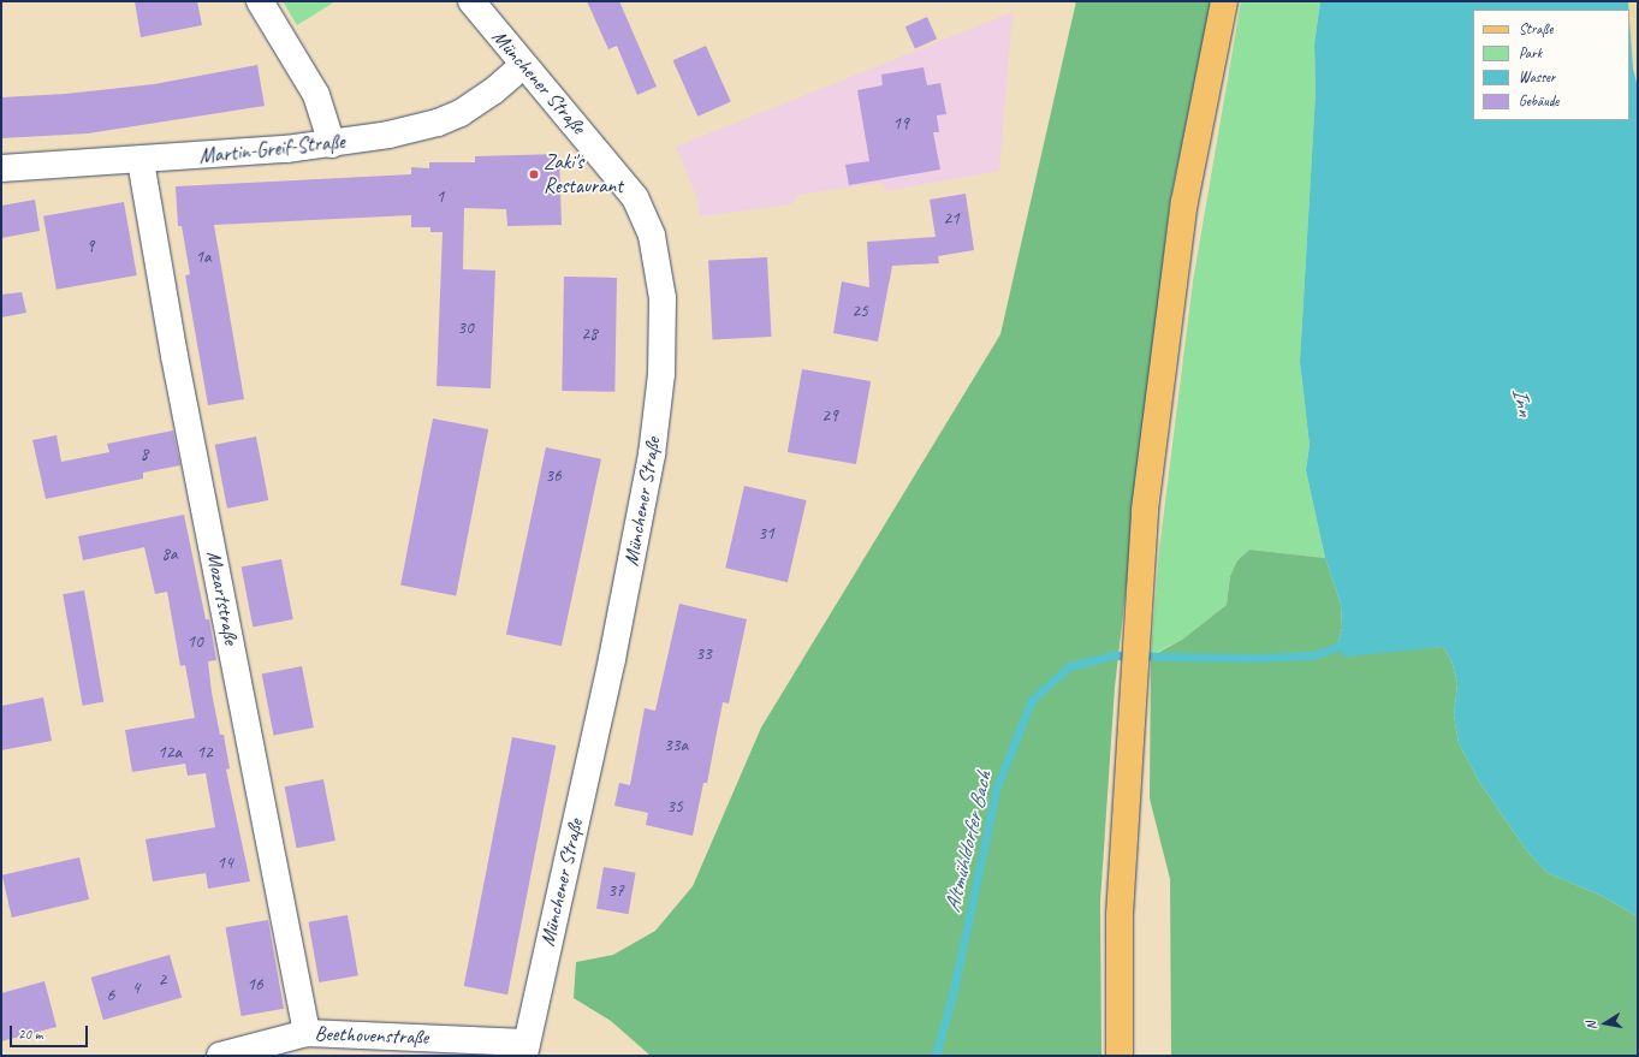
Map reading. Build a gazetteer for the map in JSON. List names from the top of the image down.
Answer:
{
  "streets": {
    "street": [
      "Münchener Straße",
      "Martin-Greif-Straße",
      "Mozartstraße",
      "Beethovenstraße"
    ]
  },
  "crossings": [
    ["Münchener Straße", "Martin-Greif-Straße"],
    ["Münchener Straße", "Beethovenstraße"],
    ["Martin-Greif-Straße", "Mozartstraße"],
    ["Mozartstraße", "Beethovenstraße"]
  ],
  "water": ["Inn", "Altmühldorfer Bach"],
  "places": ["Zaki's Restaurant"],
  "house_numbers": [
    "19",
    "1",
    "21",
    "9",
    "1a",
    "25",
    "30",
    "28",
    "29",
    "8",
    "36",
    "31",
    "8a",
    "10",
    "33",
    "33a",
    "12a",
    "12",
    "35",
    "14",
    "37",
    "2",
    "16",
    "4",
    "6"
  ],
  "legend": [
    "Straße",
    "Park",
    "Wasser",
    "Gebäude"
  ],
  "scale_bar": "20 m",
  "north": "left"
}
